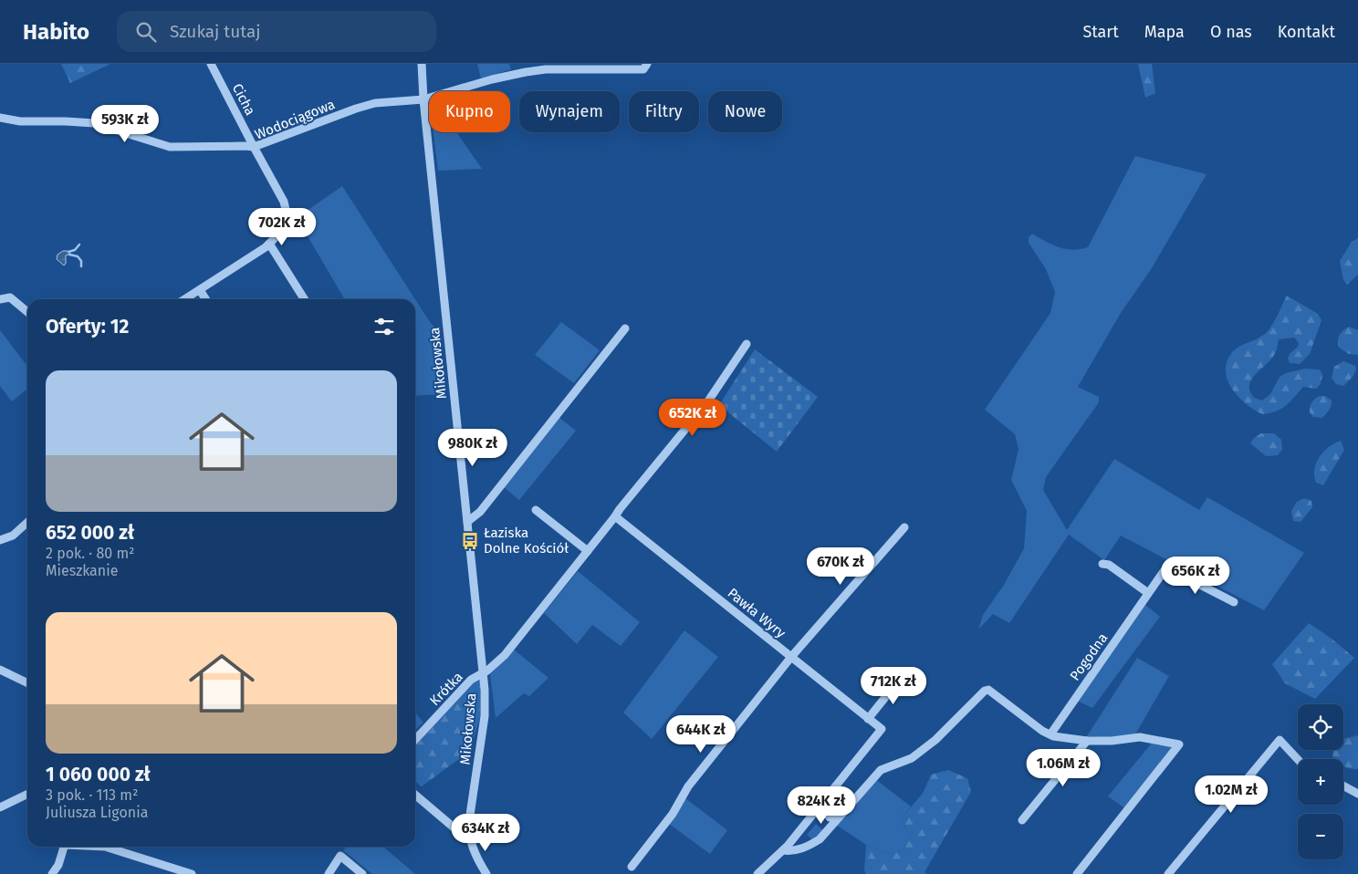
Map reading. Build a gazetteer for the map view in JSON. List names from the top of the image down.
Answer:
{
  "streets": {
    "street": [
      "Cicha",
      "Wodociągowa",
      "Mikołowska",
      "Pawła Wyry",
      "Pogodna",
      "Krótka"
    ]
  },
  "crossings": [
    ["Cicha", "Wodociągowa"],
    ["Wodociągowa", "Mikołowska"],
    ["Mikołowska", "Krótka"],
    ["Pawła Wyry", "Krótka"]
  ],
  "places": {
    "bus stop": ["Łaziska Dolne Kościół"]
  },
  "page": {
    "header": "Habito",
    "search": "Szukaj tutaj",
    "nav": [
      "Start",
      "Mapa",
      "O nas",
      "Kontakt"
    ],
    "chip": [
      "Kupno",
      "Wynajem",
      "Filtry",
      "Nowe"
    ],
    "price": [
      "593K zł",
      "702K zł",
      "652K zł",
      "980K zł",
      "670K zł",
      "656K zł",
      "712K zł",
      "644K zł",
      "1.06M zł",
      "1.02M zł",
      "824K zł",
      "634K zł"
    ],
    "heading": "Oferty: 12",
    "list": [
      {
        "name": "652 000 zł",
        "note": "2 pok. · 80 m² · Mieszkanie"
      },
      {
        "name": "1 060 000 zł",
        "note": "3 pok. · 113 m² · Juliusza Ligonia"
      }
    ],
    "map_buttons": ["+", "−"]
  }
}
